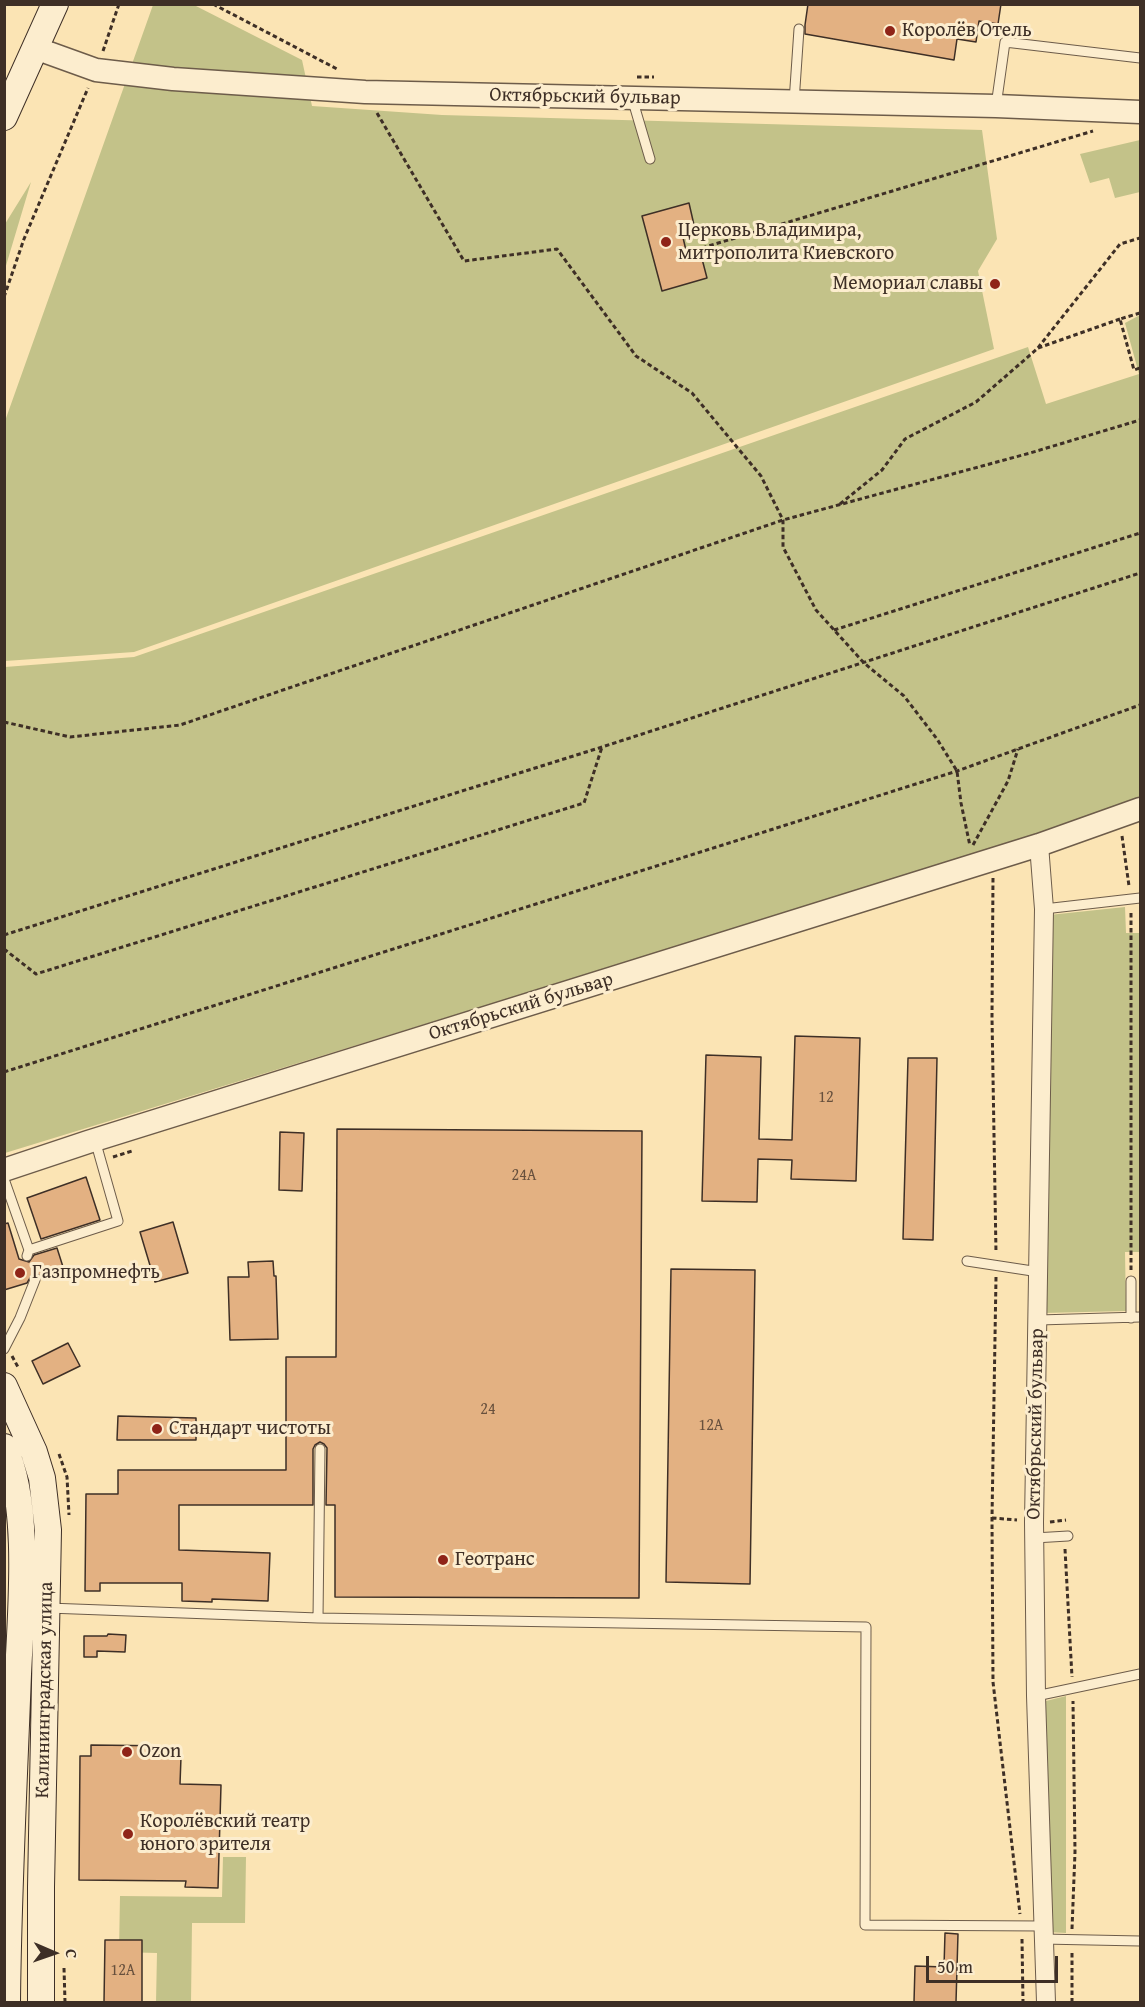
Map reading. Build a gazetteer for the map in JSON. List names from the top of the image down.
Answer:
{
  "streets": {
    "main road": ["Калининградская улица"],
    "street": ["Октябрьский бульвар"]
  },
  "places": [
    "Королёв Отель",
    "Церковь Владимира, митрополита Киевского",
    "Мемориал славы",
    "Газпромнефть",
    "Стандарт чистоты",
    "Геотранс",
    "Ozon",
    "Королёвский театр юного зрителя"
  ],
  "house_numbers": [
    "12",
    "24А",
    "24",
    "12А",
    "12А"
  ],
  "scale_bar": "50 m",
  "north": "right"
}
